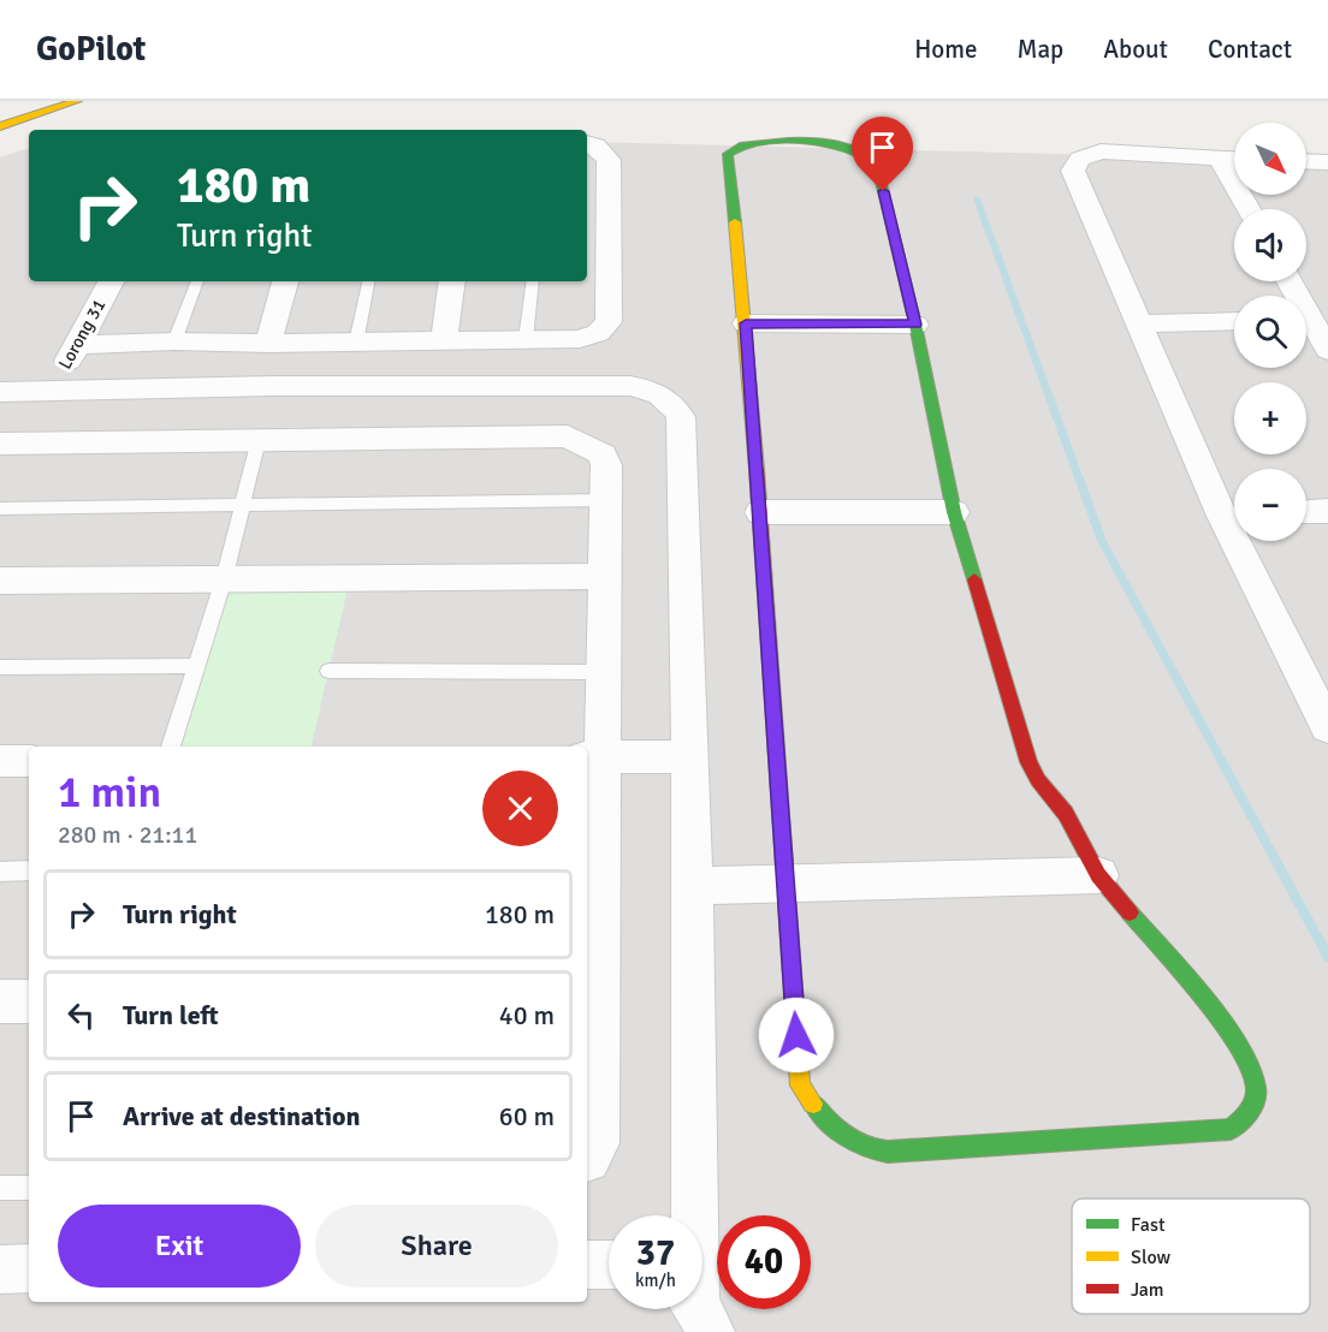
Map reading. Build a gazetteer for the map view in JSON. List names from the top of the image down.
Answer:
{
  "streets": {
    "street": ["Lorong 31"]
  },
  "legend": ["Fast", "Slow", "Jam"],
  "north": "bottom right",
  "page": {
    "header": "GoPilot",
    "nav": [
      "Home",
      "Map",
      "About",
      "Contact"
    ],
    "map_buttons": ["+", "−"],
    "turn": ["180 m", "Turn right"],
    "heading": ["1 min", "280 m · 21:11"],
    "list": [
      {
        "name": "Turn right",
        "value": "180 m"
      },
      {
        "name": "Turn left",
        "value": "40 m"
      },
      {
        "name": "Arrive at destination",
        "value": "60 m"
      }
    ],
    "buttons": ["Exit", "Share"],
    "speed": "37 km/h",
    "limit": "40"
  }
}
